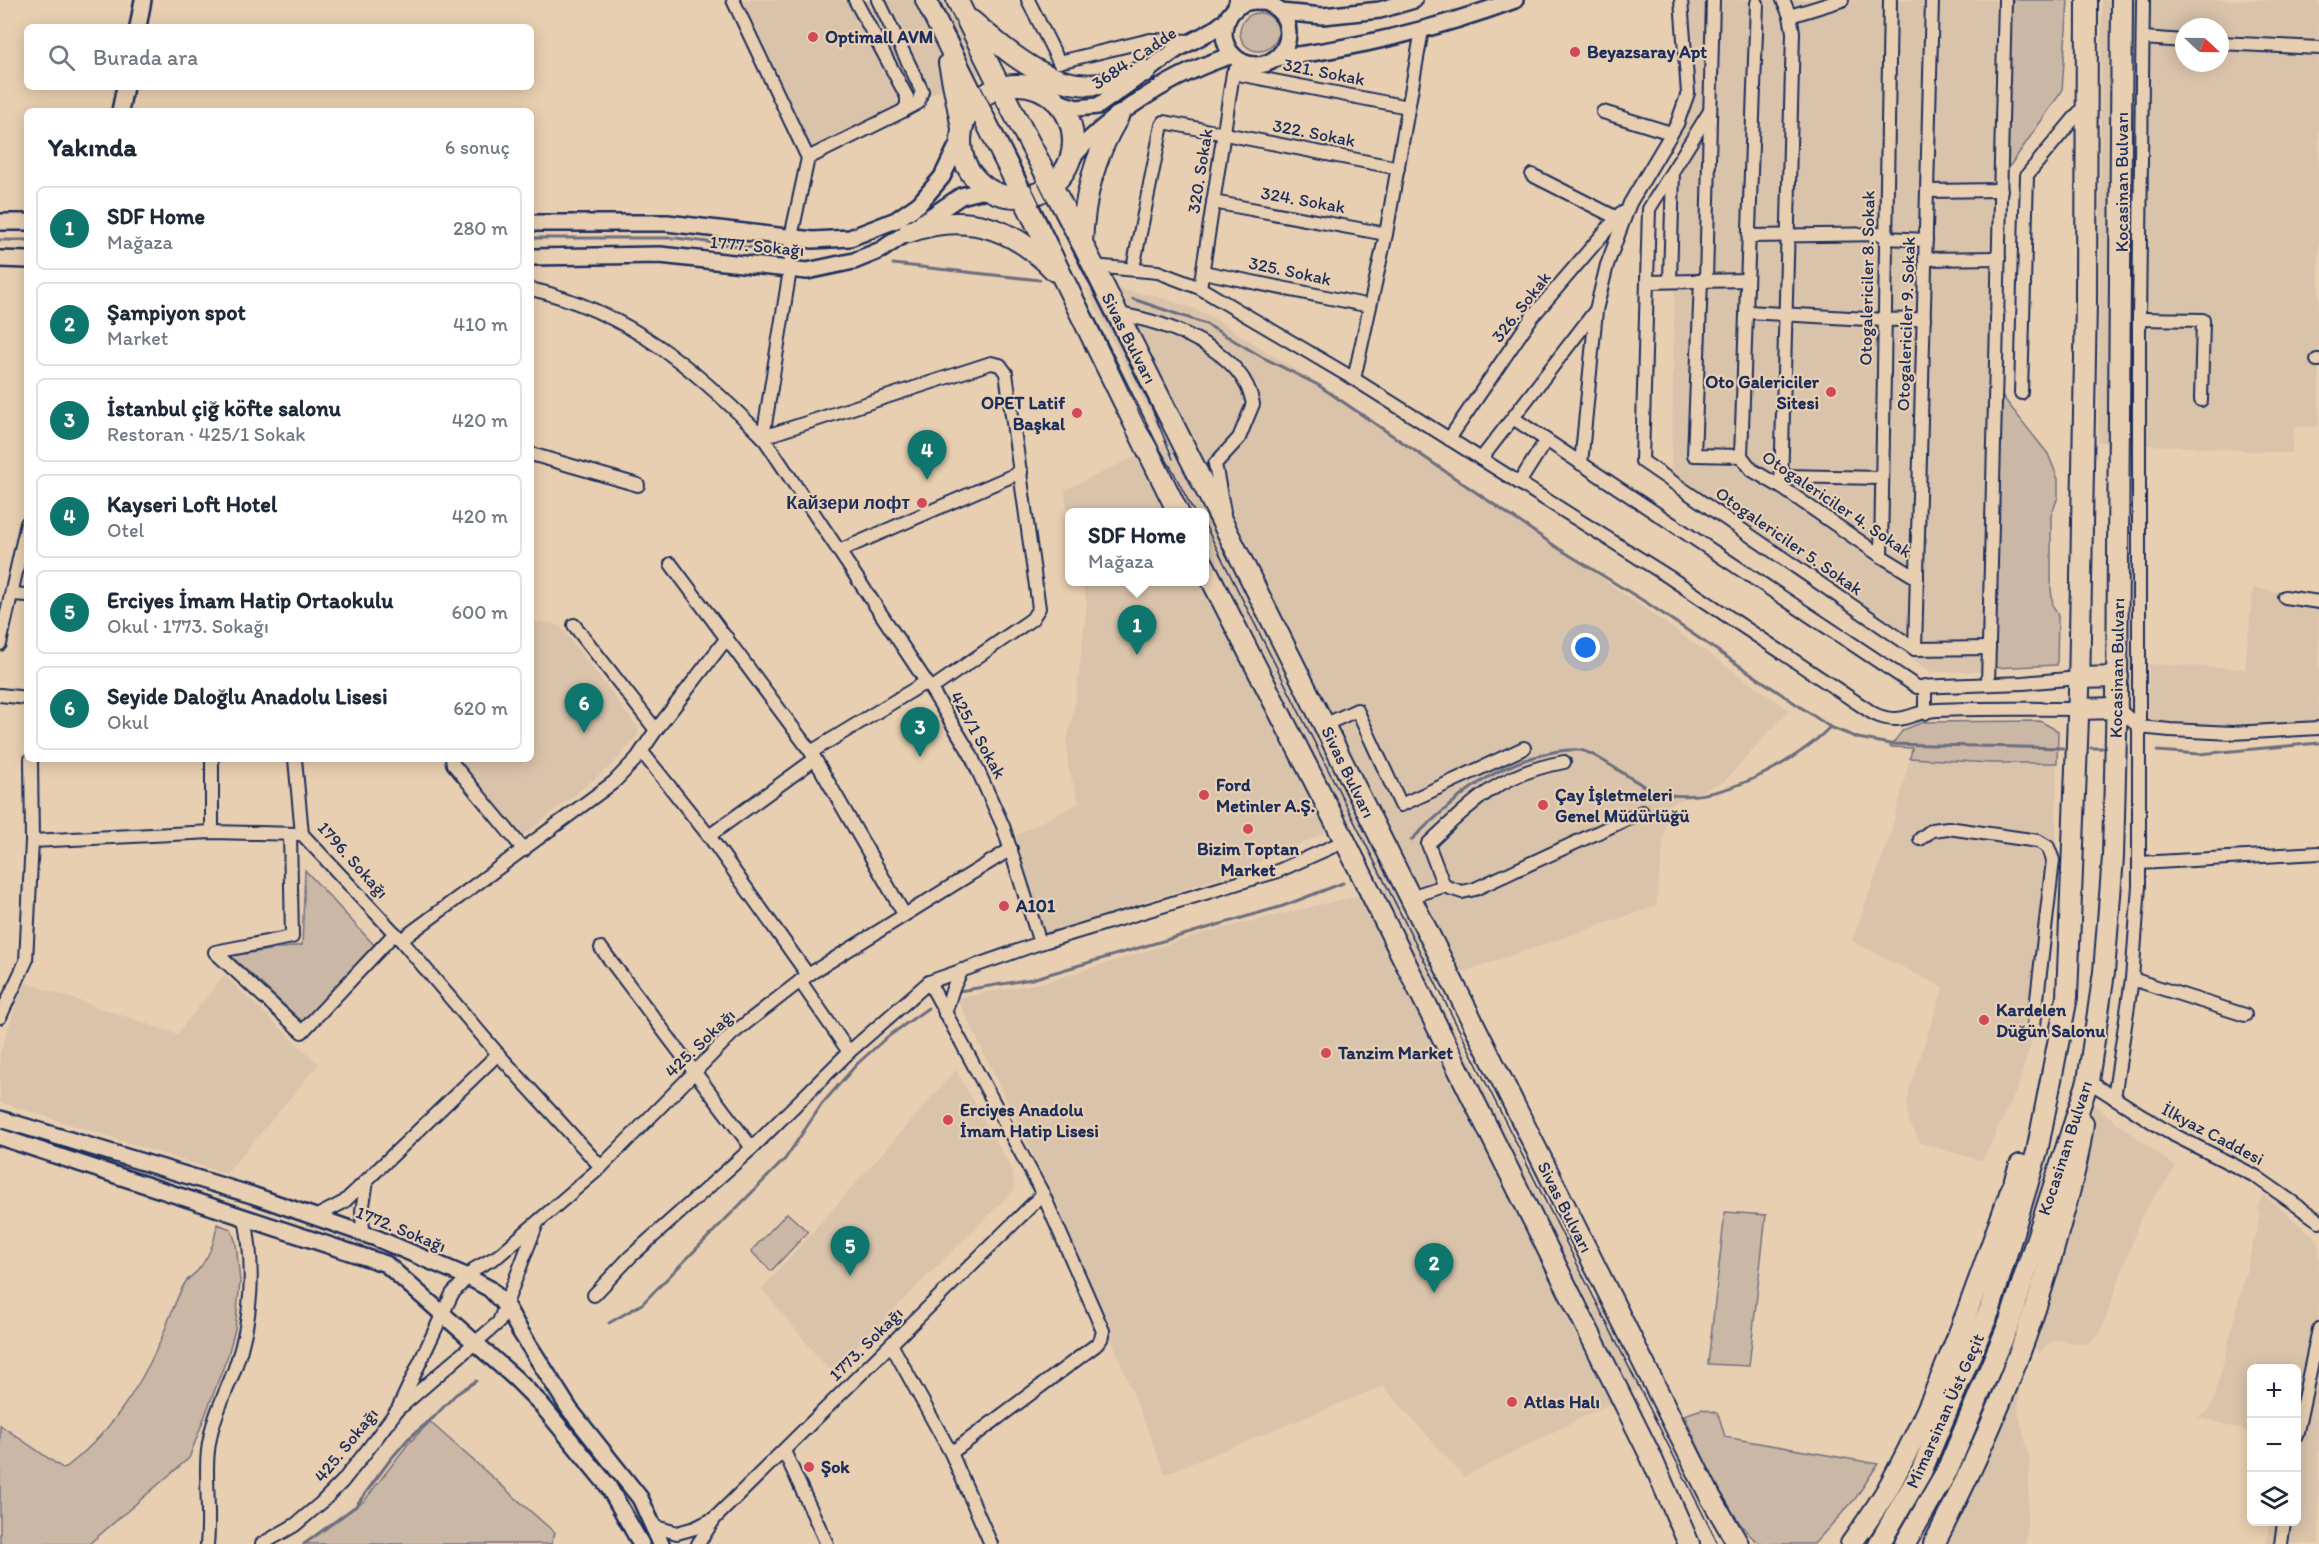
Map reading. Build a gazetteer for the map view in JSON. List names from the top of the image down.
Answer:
{
  "streets": {
    "highway": ["Kocasinan Bulvarı", "Sivas Bulvarı", "Mimarsinan Üst Geçit"],
    "street": [
      "3684. Cadde",
      "321. Sokak",
      "322. Sokak",
      "320. Sokak",
      "324. Sokak",
      "1777. Sokağı",
      "325. Sokak",
      "Otogalericiler 8. Sokak",
      "326. Sokak",
      "Otogalericiler 9. Sokak",
      "Otogalericiler 4. Sokak",
      "Otogalericiler 5. Sokak",
      "425/1 Sokak",
      "1796. Sokağı",
      "425. Sokağı",
      "İlkyaz Caddesi",
      "1772. Sokağı",
      "1773. Sokağı"
    ]
  },
  "crossings": [
    ["3684. Cadde", "321. Sokak"],
    ["3684. Cadde", "320. Sokak"],
    ["321. Sokak", "320. Sokak"],
    ["322. Sokak", "320. Sokak"],
    ["320. Sokak", "324. Sokak"],
    ["320. Sokak", "325. Sokak"],
    ["Kocasinan Bulvarı", "İlkyaz Caddesi"],
    ["Kocasinan Bulvarı", "Mimarsinan Üst Geçit"],
    ["Otogalericiler 8. Sokak", "Otogalericiler 4. Sokak"],
    ["Otogalericiler 9. Sokak", "Otogalericiler 4. Sokak"],
    ["Otogalericiler 9. Sokak", "Otogalericiler 5. Sokak"],
    ["425/1 Sokak", "425. Sokağı"],
    ["1796. Sokağı", "425. Sokağı"],
    ["425. Sokağı", "1772. Sokağı"],
    ["1772. Sokağı", "1773. Sokağı"]
  ],
  "places": [
    "Optimall AVM",
    "Beyazsaray Apt",
    "Oto Galericiler Sitesi",
    "OPET Latif Başkal",
    "Кайзери лофт",
    "Ford Metinler A.Ş.",
    "Çay İşletmeleri Genel Müdürlüğü",
    "Bizim Toptan Market",
    "A101",
    "Kardelen Düğün Salonu",
    "Tanzim Market",
    "Erciyes Anadolu İmam Hatip Lisesi",
    "Atlas Halı",
    "Şok"
  ],
  "north": "right",
  "page": {
    "search": "Burada ara",
    "heading": ["Yakında", "6 sonuç"],
    "list": [
      {
        "mark": "1",
        "name": "SDF Home",
        "note": "Mağaza",
        "value": "280 m"
      },
      {
        "mark": "2",
        "name": "Şampiyon spot",
        "note": "Market",
        "value": "410 m"
      },
      {
        "mark": "3",
        "name": "İstanbul çiğ köfte salonu",
        "note": "Restoran · 425/1 Sokak",
        "value": "420 m"
      },
      {
        "mark": "4",
        "name": "Kayseri Loft Hotel",
        "note": "Otel",
        "value": "420 m"
      },
      {
        "mark": "5",
        "name": "Erciyes İmam Hatip Ortaokulu",
        "note": "Okul · 1773. Sokağı",
        "value": "600 m"
      },
      {
        "mark": "6",
        "name": "Seyide Daloğlu Anadolu Lisesi",
        "note": "Okul",
        "value": "620 m"
      }
    ],
    "pins": [
      "4",
      "1",
      "6",
      "3",
      "5",
      "2"
    ],
    "popup": ["SDF Home", "Mağaza"],
    "map_buttons": ["+", "−"]
  }
}
